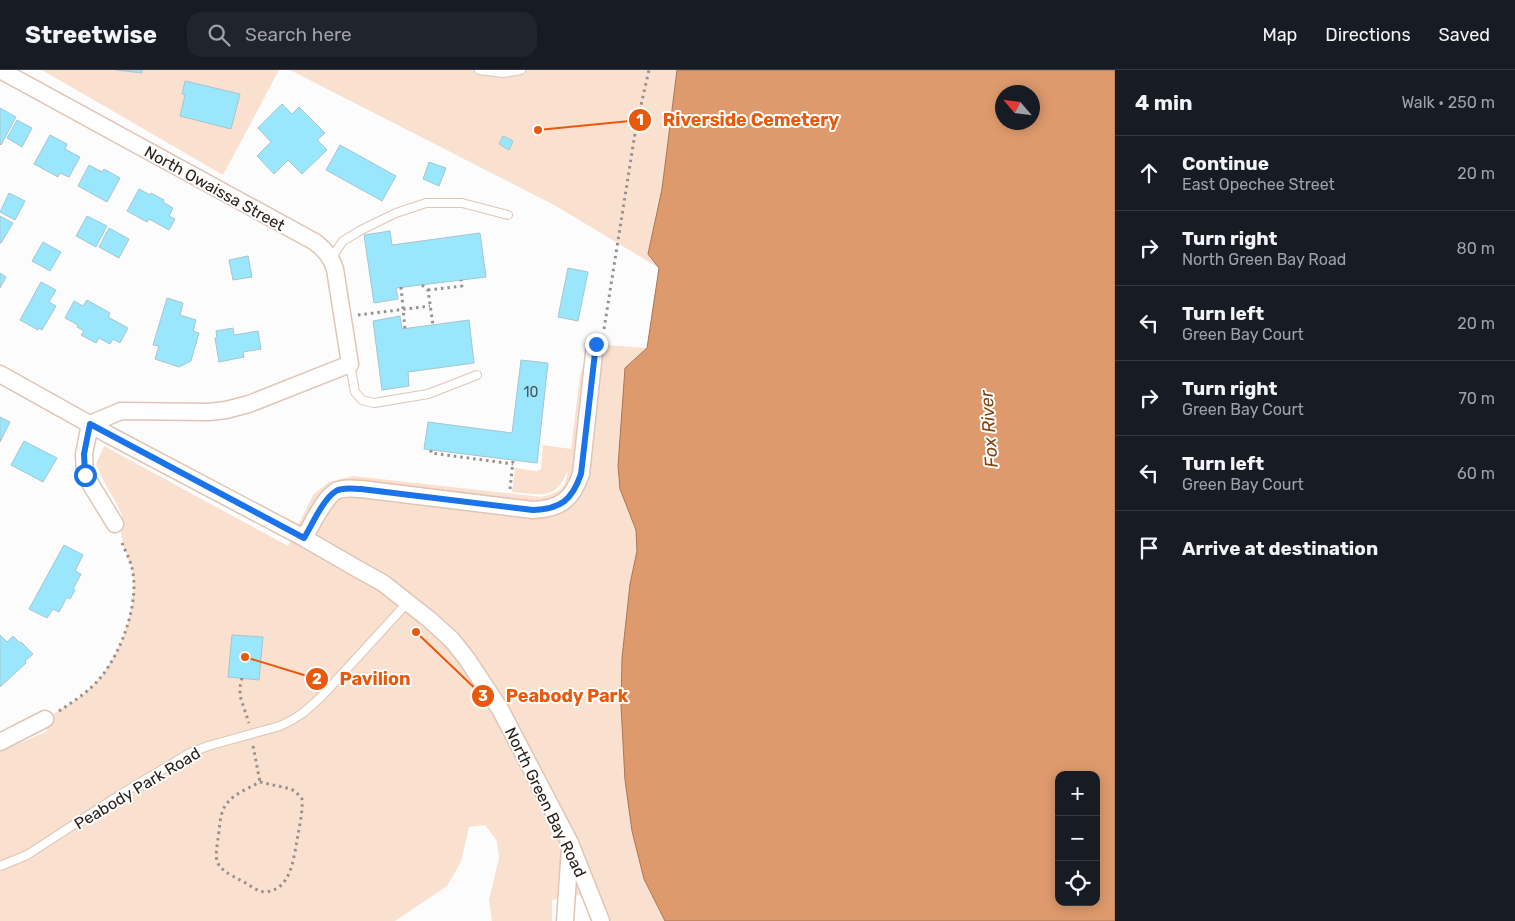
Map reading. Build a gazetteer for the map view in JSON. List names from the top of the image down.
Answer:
{
  "streets": {
    "street": ["North Owaissa Street", "North Green Bay Road"],
    "lane": ["Peabody Park Road"]
  },
  "crossings": [
    ["Peabody Park Road", "North Green Bay Road"]
  ],
  "water": ["Fox River"],
  "places": ["Riverside Cemetery", "Peabody Park", "Pavilion"],
  "house_numbers": ["10"],
  "north": "top left",
  "page": {
    "header": "Streetwise",
    "search": "Search here",
    "nav": ["Map", "Directions", "Saved"],
    "heading": ["4 min", "Walk · 250 m"],
    "list": [
      ["Continue", "East Opechee Street", "20 m"],
      ["Turn right", "North Green Bay Road", "80 m"],
      ["Turn left", "Green Bay Court", "20 m"],
      ["Turn right", "Green Bay Court", "70 m"],
      ["Turn left", "Green Bay Court", "60 m"],
      "Arrive at destination"
    ],
    "map_buttons": ["+", "−"]
  }
}
